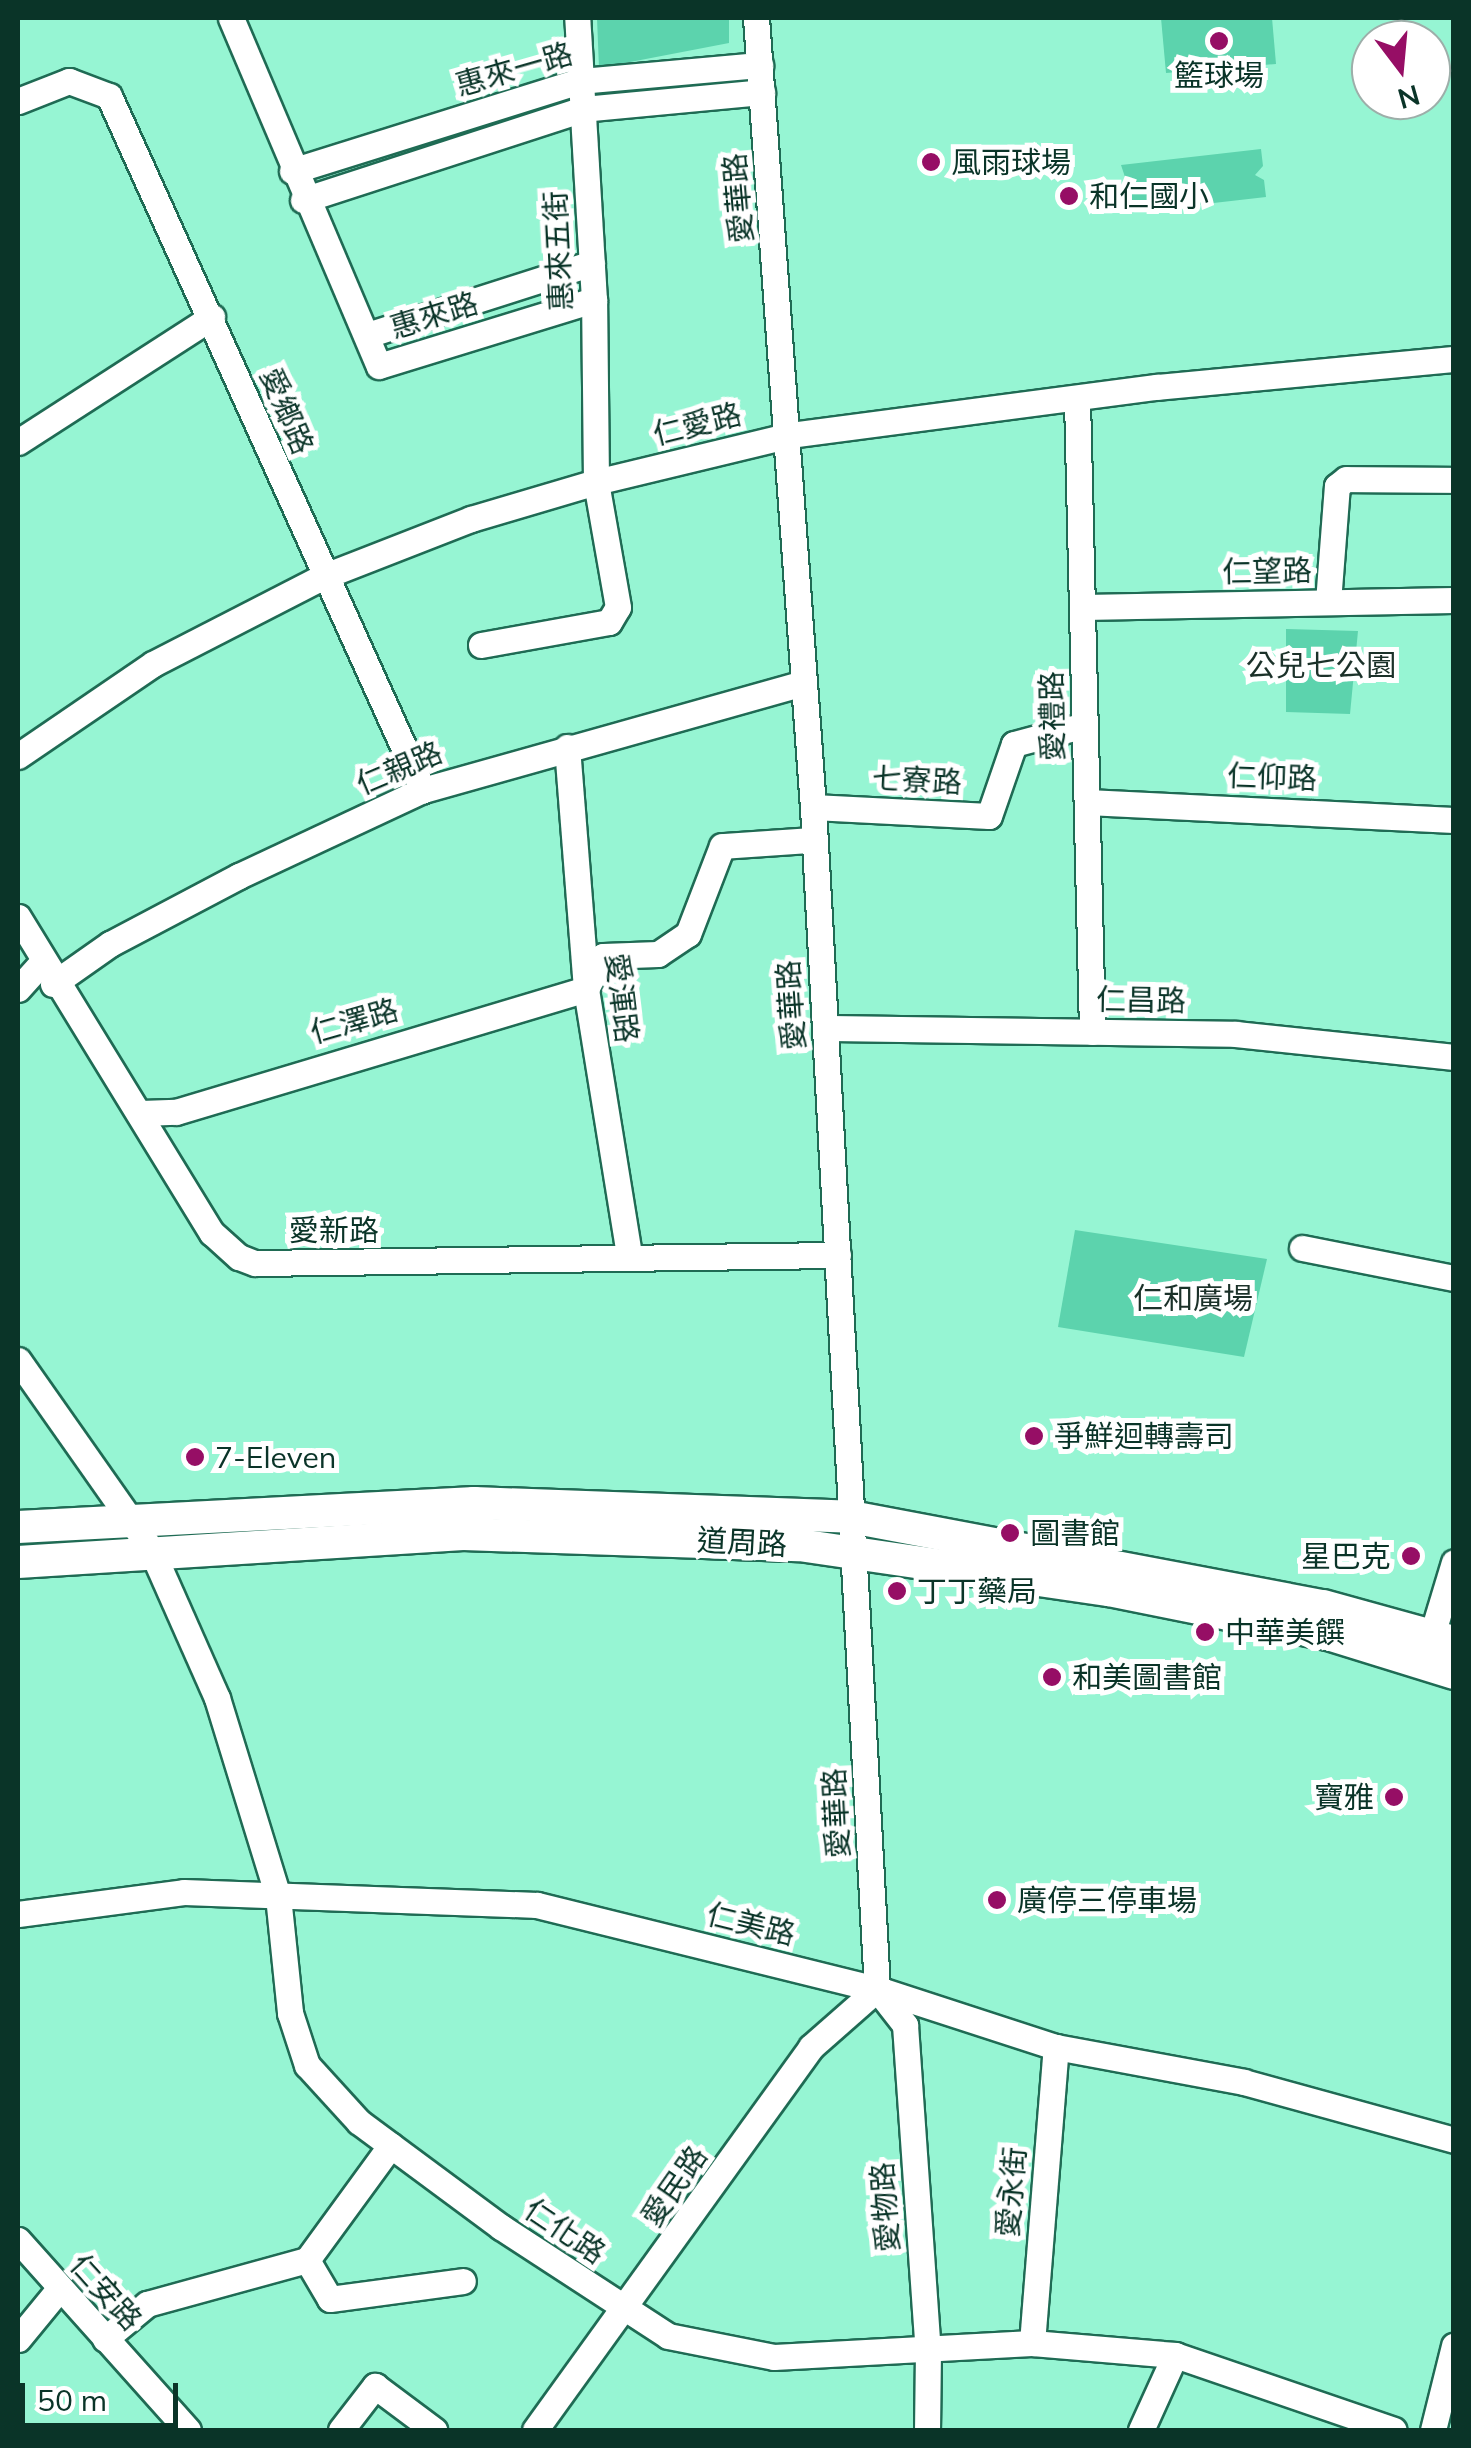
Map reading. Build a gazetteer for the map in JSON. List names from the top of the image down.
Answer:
{
  "streets": {
    "main road": ["道周路"],
    "street": [
      "惠來一路",
      "愛華路",
      "惠來五街",
      "惠來路",
      "愛鄉路",
      "仁愛路",
      "仁望路",
      "愛禮路",
      "仁親路",
      "仁仰路",
      "七寮路",
      "愛渾路",
      "仁昌路",
      "仁澤路",
      "愛新路",
      "仁美路",
      "愛民路",
      "愛永街",
      "愛物路",
      "仁化路",
      "仁安路"
    ]
  },
  "crossings": [
    ["惠來一路", "愛華路"],
    ["惠來一路", "惠來五街"],
    ["愛華路", "仁愛路"],
    ["愛華路", "仁親路"],
    ["愛華路", "七寮路"],
    ["愛華路", "仁昌路"],
    ["愛華路", "愛新路"],
    ["愛華路", "道周路"],
    ["愛華路", "仁美路"],
    ["愛華路", "愛民路"],
    ["愛華路", "愛物路"],
    ["惠來五街", "惠來路"],
    ["惠來五街", "仁愛路"],
    ["愛鄉路", "仁愛路"],
    ["愛鄉路", "仁親路"],
    ["仁愛路", "愛禮路"],
    ["仁望路", "愛禮路"],
    ["愛禮路", "仁仰路"],
    ["愛禮路", "七寮路"],
    ["愛禮路", "仁昌路"],
    ["仁親路", "愛渾路"],
    ["仁親路", "愛新路"],
    ["愛渾路", "仁澤路"],
    ["愛渾路", "愛新路"],
    ["仁澤路", "愛新路"],
    ["道周路", "仁化路"],
    ["仁美路", "愛民路"],
    ["仁美路", "愛永街"],
    ["仁美路", "愛物路"],
    ["仁美路", "仁化路"],
    ["愛民路", "愛物路"],
    ["愛民路", "仁化路"],
    ["愛永街", "仁化路"],
    ["愛物路", "仁化路"]
  ],
  "parks": ["公兒七公園", "仁和廣場"],
  "places": [
    "籃球場",
    "風雨球場",
    "和仁國小",
    "爭鮮迴轉壽司",
    "7-Eleven",
    "圖書館",
    "星巴克",
    "丁丁藥局",
    "中華美饌",
    "和美圖書館",
    "寶雅",
    "廣停三停車場"
  ],
  "scale_bar": "50 m",
  "north": "bottom"
}
